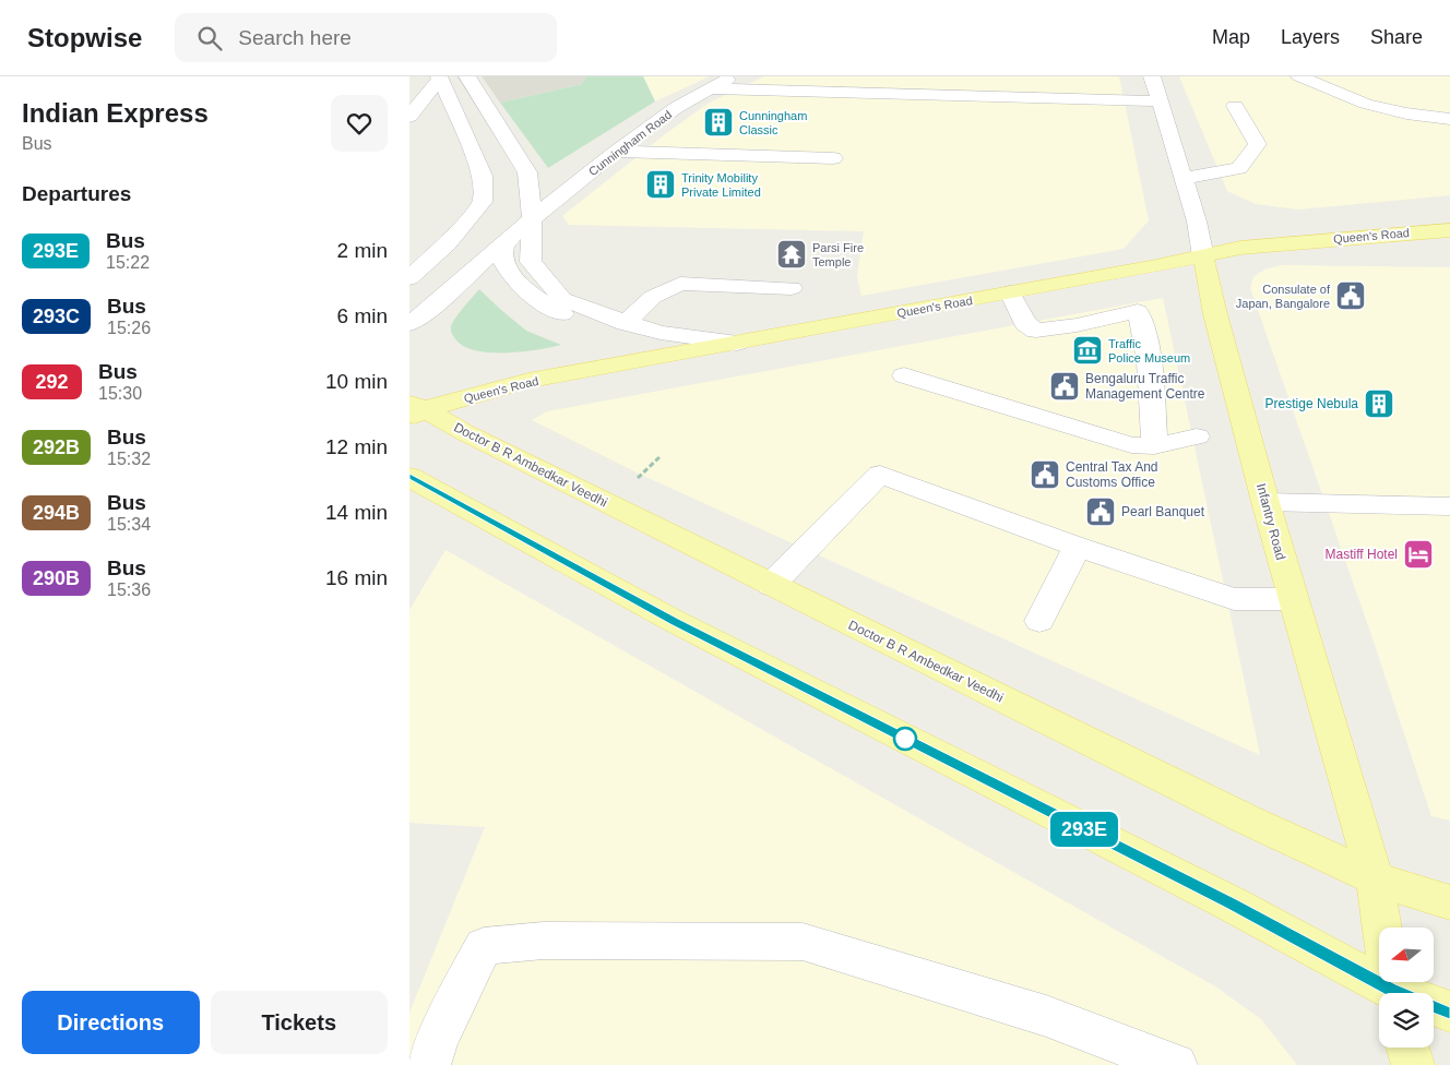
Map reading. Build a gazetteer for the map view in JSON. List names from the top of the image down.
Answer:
{
  "streets": {
    "main road": ["Queen's Road", "Doctor B R Ambedkar Veedhi", "Infantry Road"],
    "street": ["Cunningham Road"]
  },
  "crossings": [
    ["Queen's Road", "Doctor B R Ambedkar Veedhi"],
    ["Queen's Road", "Infantry Road"],
    ["Doctor B R Ambedkar Veedhi", "Infantry Road"]
  ],
  "places": {
    "building": ["Cunningham Classic", "Trinity Mobility Private Limited", "Prestige Nebula"],
    "temple": ["Parsi Fire Temple"],
    "public building": [
      "Consulate of Japan, Bangalore",
      "Bengaluru Traffic Management Centre",
      "Central Tax And Customs Office",
      "Pearl Banquet"
    ],
    "museum": ["Traffic Police Museum"],
    "hotel": ["Mastiff Hotel"]
  },
  "lines": ["bus line 293E"],
  "north": "left",
  "page": {
    "header": "Stopwise",
    "search": "Search here",
    "nav": ["Map", "Layers", "Share"],
    "heading": [
      ["Indian Express", "Bus"],
      "Departures"
    ],
    "on_map": "293E",
    "list": [
      {
        "mark": "293E",
        "name": "Bus",
        "note": "15:22",
        "value": "2 min"
      },
      {
        "mark": "293C",
        "name": "Bus",
        "note": "15:26",
        "value": "6 min"
      },
      {
        "mark": "292",
        "name": "Bus",
        "note": "15:30",
        "value": "10 min"
      },
      {
        "mark": "292B",
        "name": "Bus",
        "note": "15:32",
        "value": "12 min"
      },
      {
        "mark": "294B",
        "name": "Bus",
        "note": "15:34",
        "value": "14 min"
      },
      {
        "mark": "290B",
        "name": "Bus",
        "note": "15:36",
        "value": "16 min"
      }
    ],
    "buttons": ["Directions", "Tickets"]
  }
}
